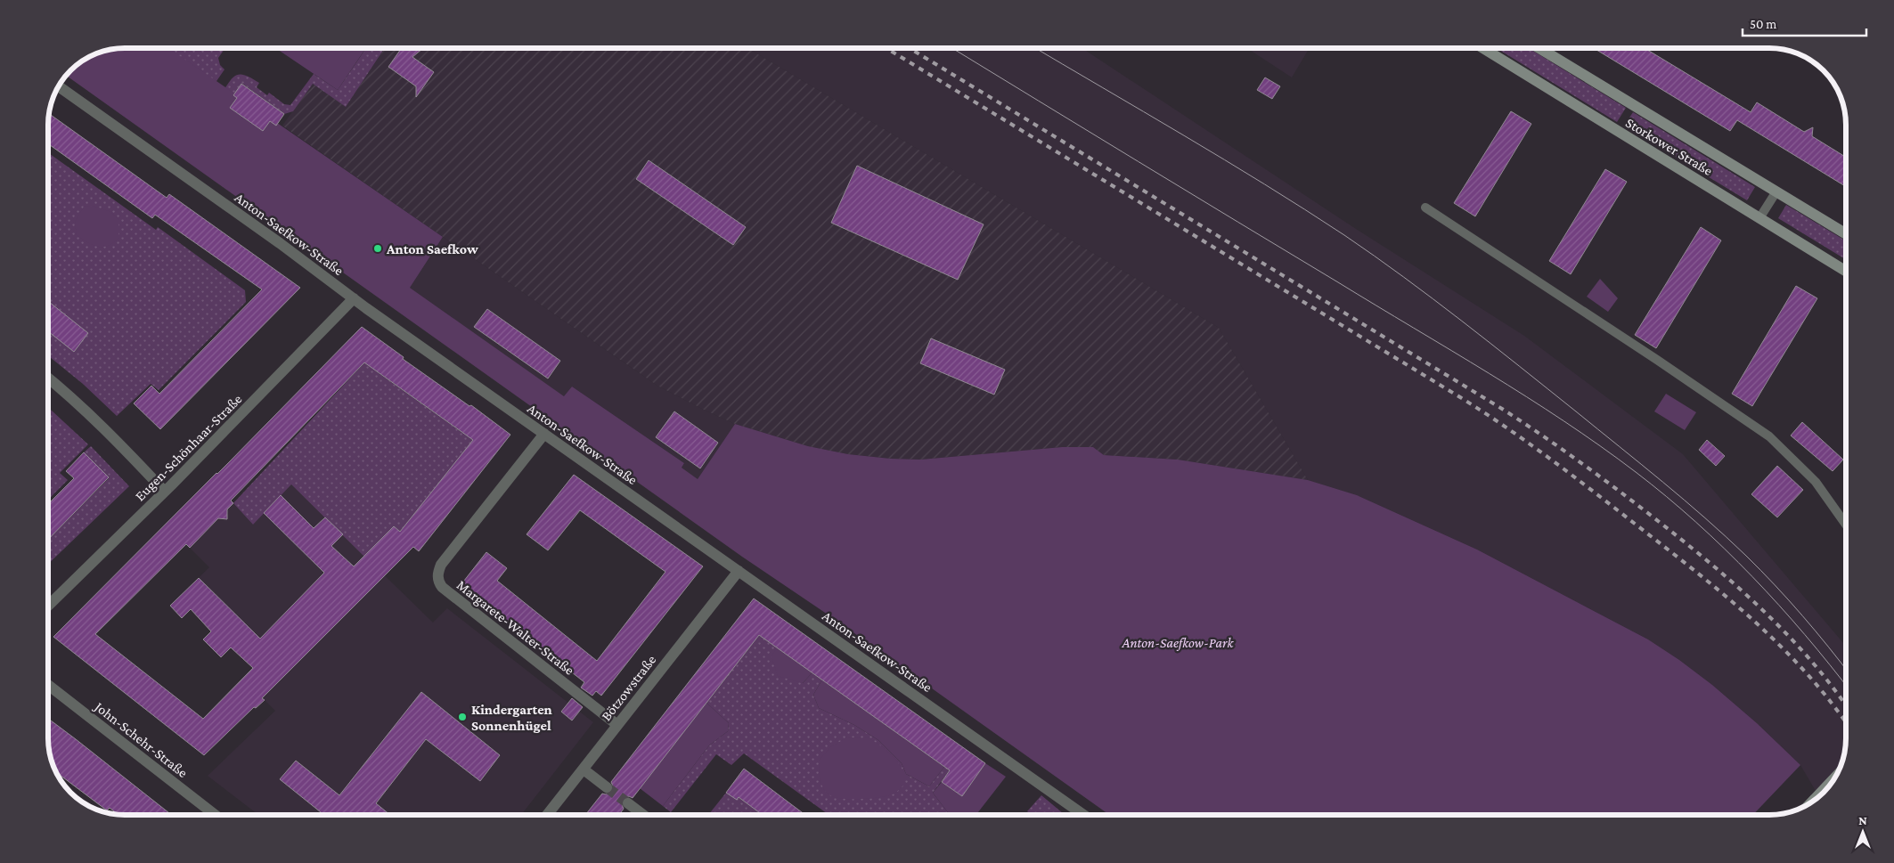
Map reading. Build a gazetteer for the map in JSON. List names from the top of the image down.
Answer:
{
  "streets": {
    "street": [
      "Storkower Straße",
      "Anton-Saefkow-Straße",
      "Eugen-Schönhaar-Straße",
      "Margarete-Walter-Straße",
      "Bötzowstraße",
      "John-Schehr-Straße"
    ]
  },
  "crossings": [
    ["Anton-Saefkow-Straße", "Eugen-Schönhaar-Straße"],
    ["Anton-Saefkow-Straße", "Margarete-Walter-Straße"],
    ["Anton-Saefkow-Straße", "Bötzowstraße"],
    ["Margarete-Walter-Straße", "Bötzowstraße"]
  ],
  "parks": ["Anton-Saefkow-Park"],
  "places": ["Anton Saefkow", "Kindergarten Sonnenhügel"],
  "scale_bar": "50 m",
  "north": "top"
}
